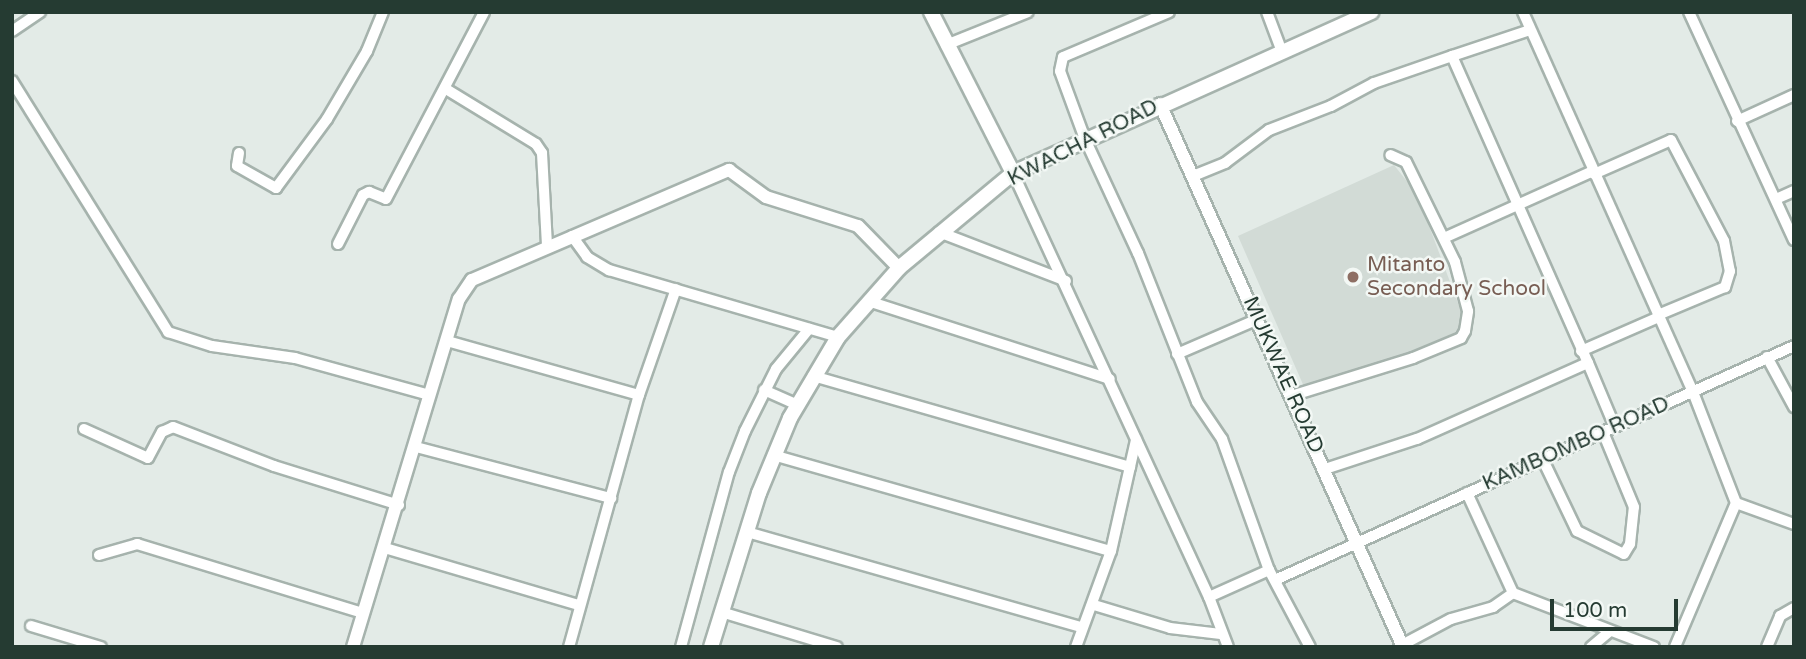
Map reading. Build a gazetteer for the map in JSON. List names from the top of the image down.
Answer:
{
  "streets": {
    "main road": ["KWACHA ROAD"],
    "street": ["MUKWAE ROAD", "KAMBOMBO ROAD"]
  },
  "crossings": [
    ["KWACHA ROAD", "MUKWAE ROAD"],
    ["MUKWAE ROAD", "KAMBOMBO ROAD"]
  ],
  "places": ["Mitanto Secondary School"],
  "scale_bar": "100 m"
}
